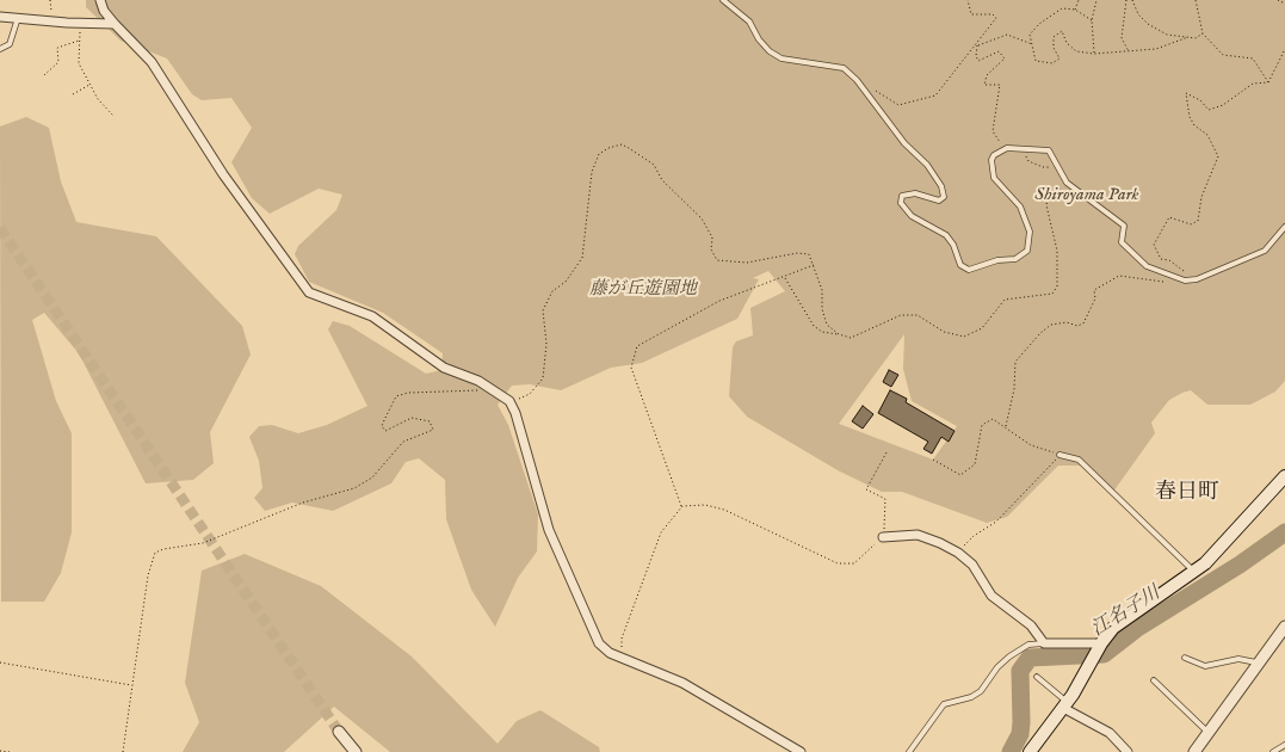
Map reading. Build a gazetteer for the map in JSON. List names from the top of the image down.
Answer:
{
  "districts": ["春日町"],
  "water": ["江名子川"],
  "parks": ["Shiroyama Park", "藤が丘遊園地"]
}
